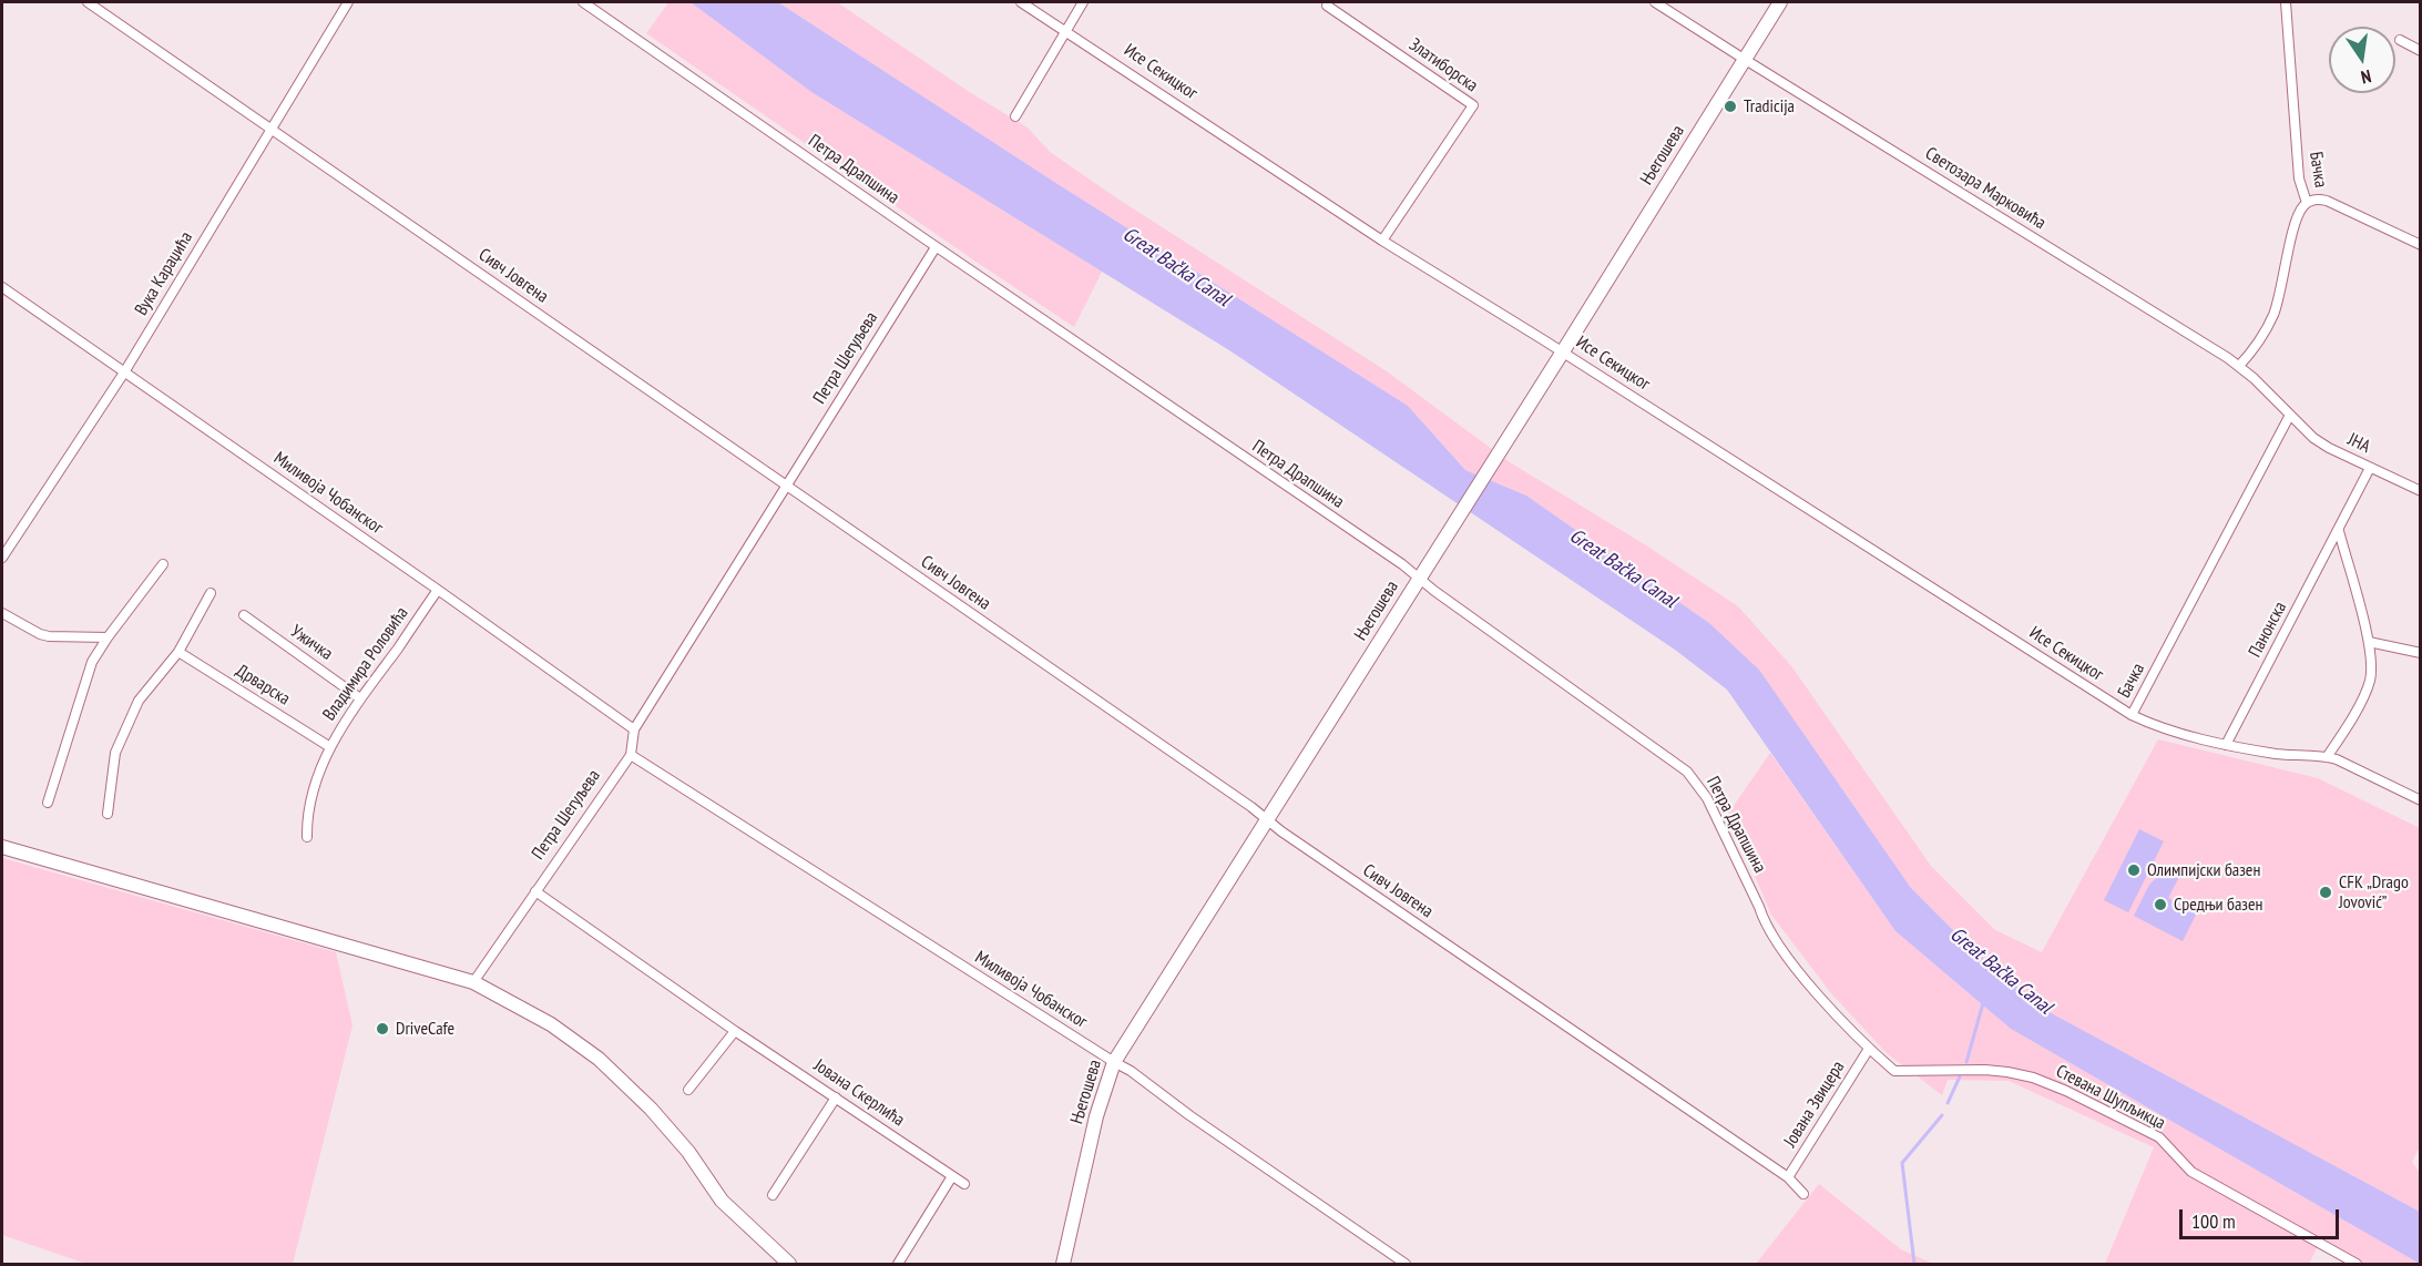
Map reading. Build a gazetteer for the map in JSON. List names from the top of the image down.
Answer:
{
  "streets": {
    "street": [
      "Златиборска",
      "Исе Секицког",
      "Његошева",
      "Петра Драпшина",
      "Бачка",
      "Светозара Марковића",
      "Вука Караџића",
      "Сивч Јовгена",
      "Петра Шегуљева",
      "ЈНА",
      "Миливоја Чобанског",
      "Панонска",
      "Ужичка",
      "Владимира Роловића",
      "Дрварска",
      "Јована Скерлића",
      "Стевана Шупљикца",
      "Јована Звицера"
    ]
  },
  "crossings": [
    ["Златиборска", "Исе Секицког"],
    ["Исе Секицког", "Његошева"],
    ["Исе Секицког", "Бачка"],
    ["Исе Секицког", "Панонска"],
    ["Његошева", "Петра Драпшина"],
    ["Његошева", "Светозара Марковића"],
    ["Његошева", "Сивч Јовгена"],
    ["Његошева", "Миливоја Чобанског"],
    ["Петра Драпшина", "Петра Шегуљева"],
    ["Петра Драпшина", "Стевана Шупљикца"],
    ["Петра Драпшина", "Јована Звицера"],
    ["Бачка", "Светозара Марковића"],
    ["Бачка", "ЈНА"],
    ["Светозара Марковића", "ЈНА"],
    ["Вука Караџића", "Сивч Јовгена"],
    ["Вука Караџића", "Миливоја Чобанског"],
    ["Сивч Јовгена", "Петра Шегуљева"],
    ["Сивч Јовгена", "Јована Звицера"],
    ["Петра Шегуљева", "Миливоја Чобанског"],
    ["Петра Шегуљева", "Јована Скерлића"],
    ["ЈНА", "Панонска"],
    ["Миливоја Чобанског", "Владимира Роловића"],
    ["Ужичка", "Владимира Роловића"],
    ["Владимира Роловића", "Дрварска"]
  ],
  "water": ["Great Bačka Canal"],
  "places": [
    "Tradicija",
    "Олимпијски базен",
    "CFK „Drago Jovović”",
    "Средњи базен",
    "DriveCafe"
  ],
  "scale_bar": "100 m",
  "north": "bottom"
}
